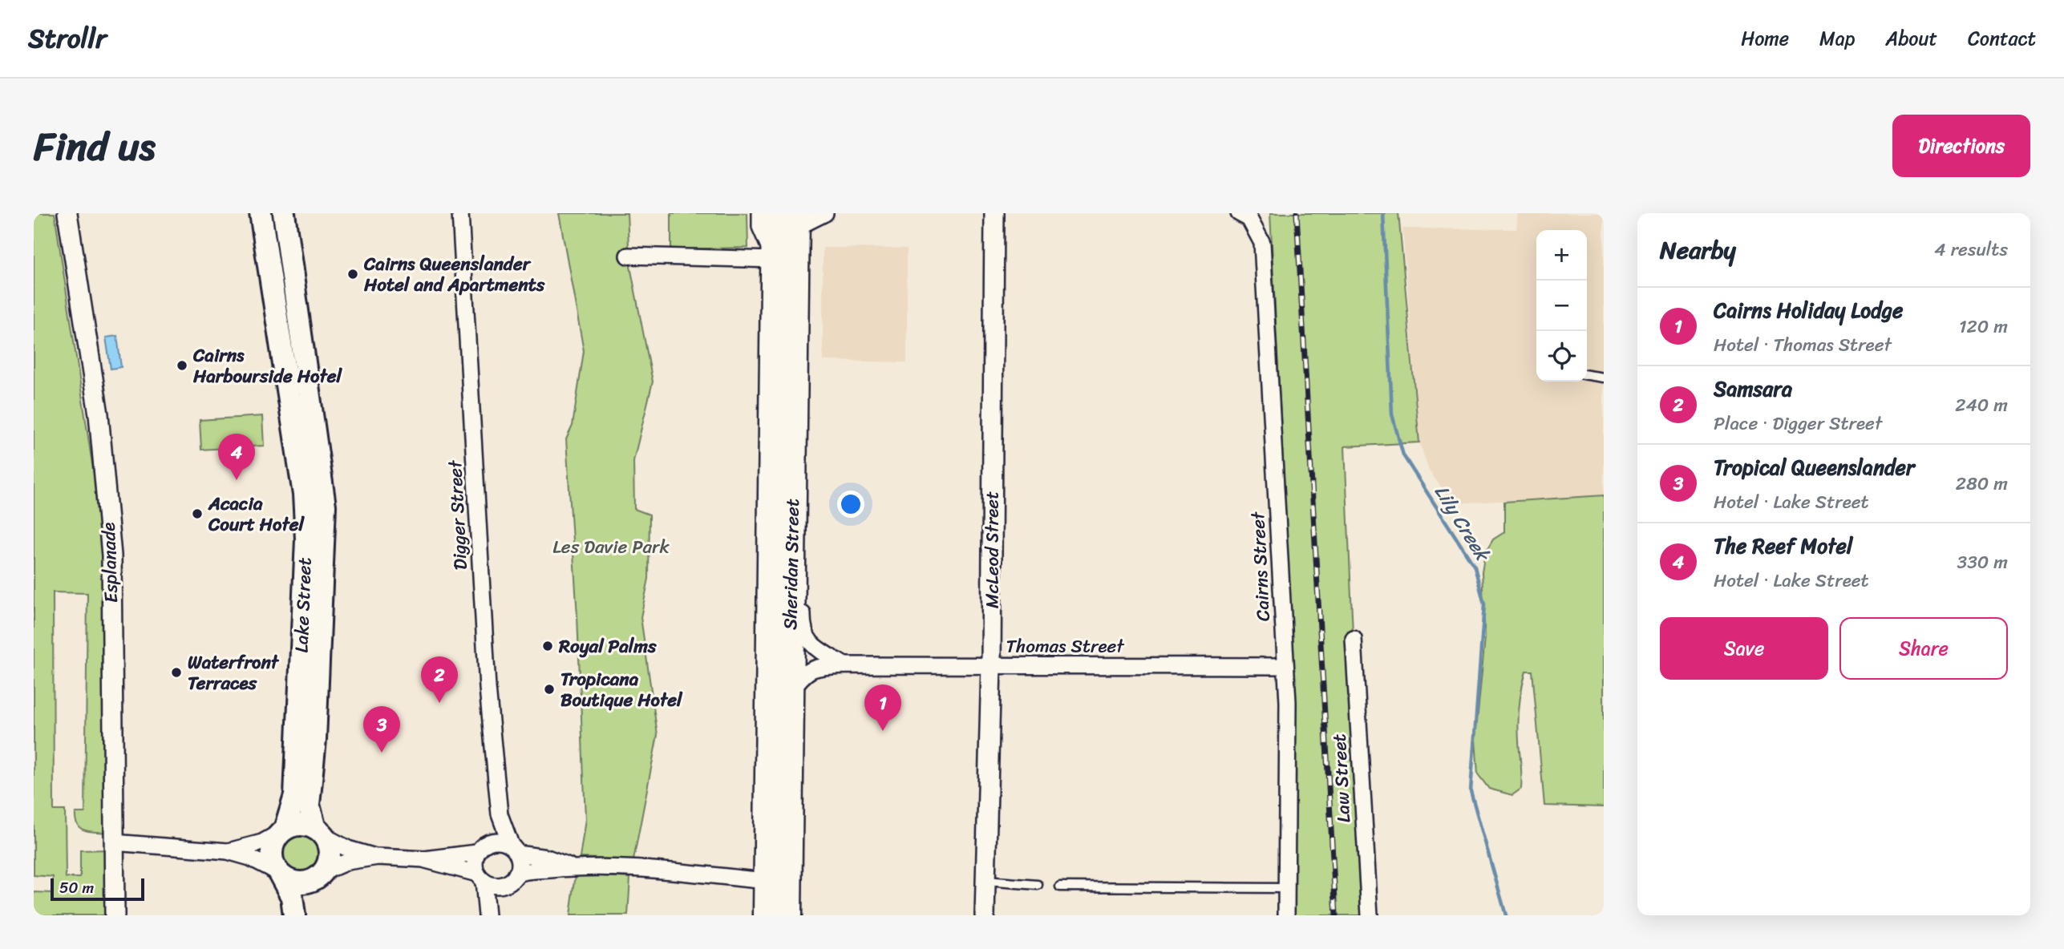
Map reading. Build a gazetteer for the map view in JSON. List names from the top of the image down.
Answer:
{
  "streets": {
    "highway": ["Sheridan Street"],
    "main road": ["Lake Street"],
    "street": [
      "Digger Street",
      "McLeod Street",
      "Esplanade",
      "Cairns Street",
      "Thomas Street",
      "Law Street"
    ]
  },
  "crossings": [
    ["McLeod Street", "Thomas Street"],
    ["Sheridan Street", "Thomas Street"],
    ["Cairns Street", "Thomas Street"]
  ],
  "water": ["Lily Creek"],
  "parks": ["Les Davie Park"],
  "places": [
    "Cairns Queenslander Hotel and Apartments",
    "Cairns Harbourside Hotel",
    "Acacia Court Hotel",
    "Royal Palms",
    "Waterfront Terraces",
    "Tropicana Boutique Hotel"
  ],
  "scale_bar": "50 m",
  "page": {
    "header": "Strollr",
    "nav": [
      "Home",
      "Map",
      "About",
      "Contact"
    ],
    "title": "Find us",
    "buttons": [
      "Directions",
      ["Save", "Share"]
    ],
    "heading": ["Nearby", "4 results"],
    "map_buttons": ["+", "−"],
    "list": [
      {
        "mark": "1",
        "name": "Cairns Holiday Lodge",
        "note": "Hotel · Thomas Street",
        "value": "120 m"
      },
      {
        "mark": "2",
        "name": "Samsara",
        "note": "Place · Digger Street",
        "value": "240 m"
      },
      {
        "mark": "3",
        "name": "Tropical Queenslander",
        "note": "Hotel · Lake Street",
        "value": "280 m"
      },
      {
        "mark": "4",
        "name": "The Reef Motel",
        "note": "Hotel · Lake Street",
        "value": "330 m"
      }
    ],
    "pins": [
      "4",
      "2",
      "1",
      "3"
    ],
    "scale": "50 m"
  }
}
